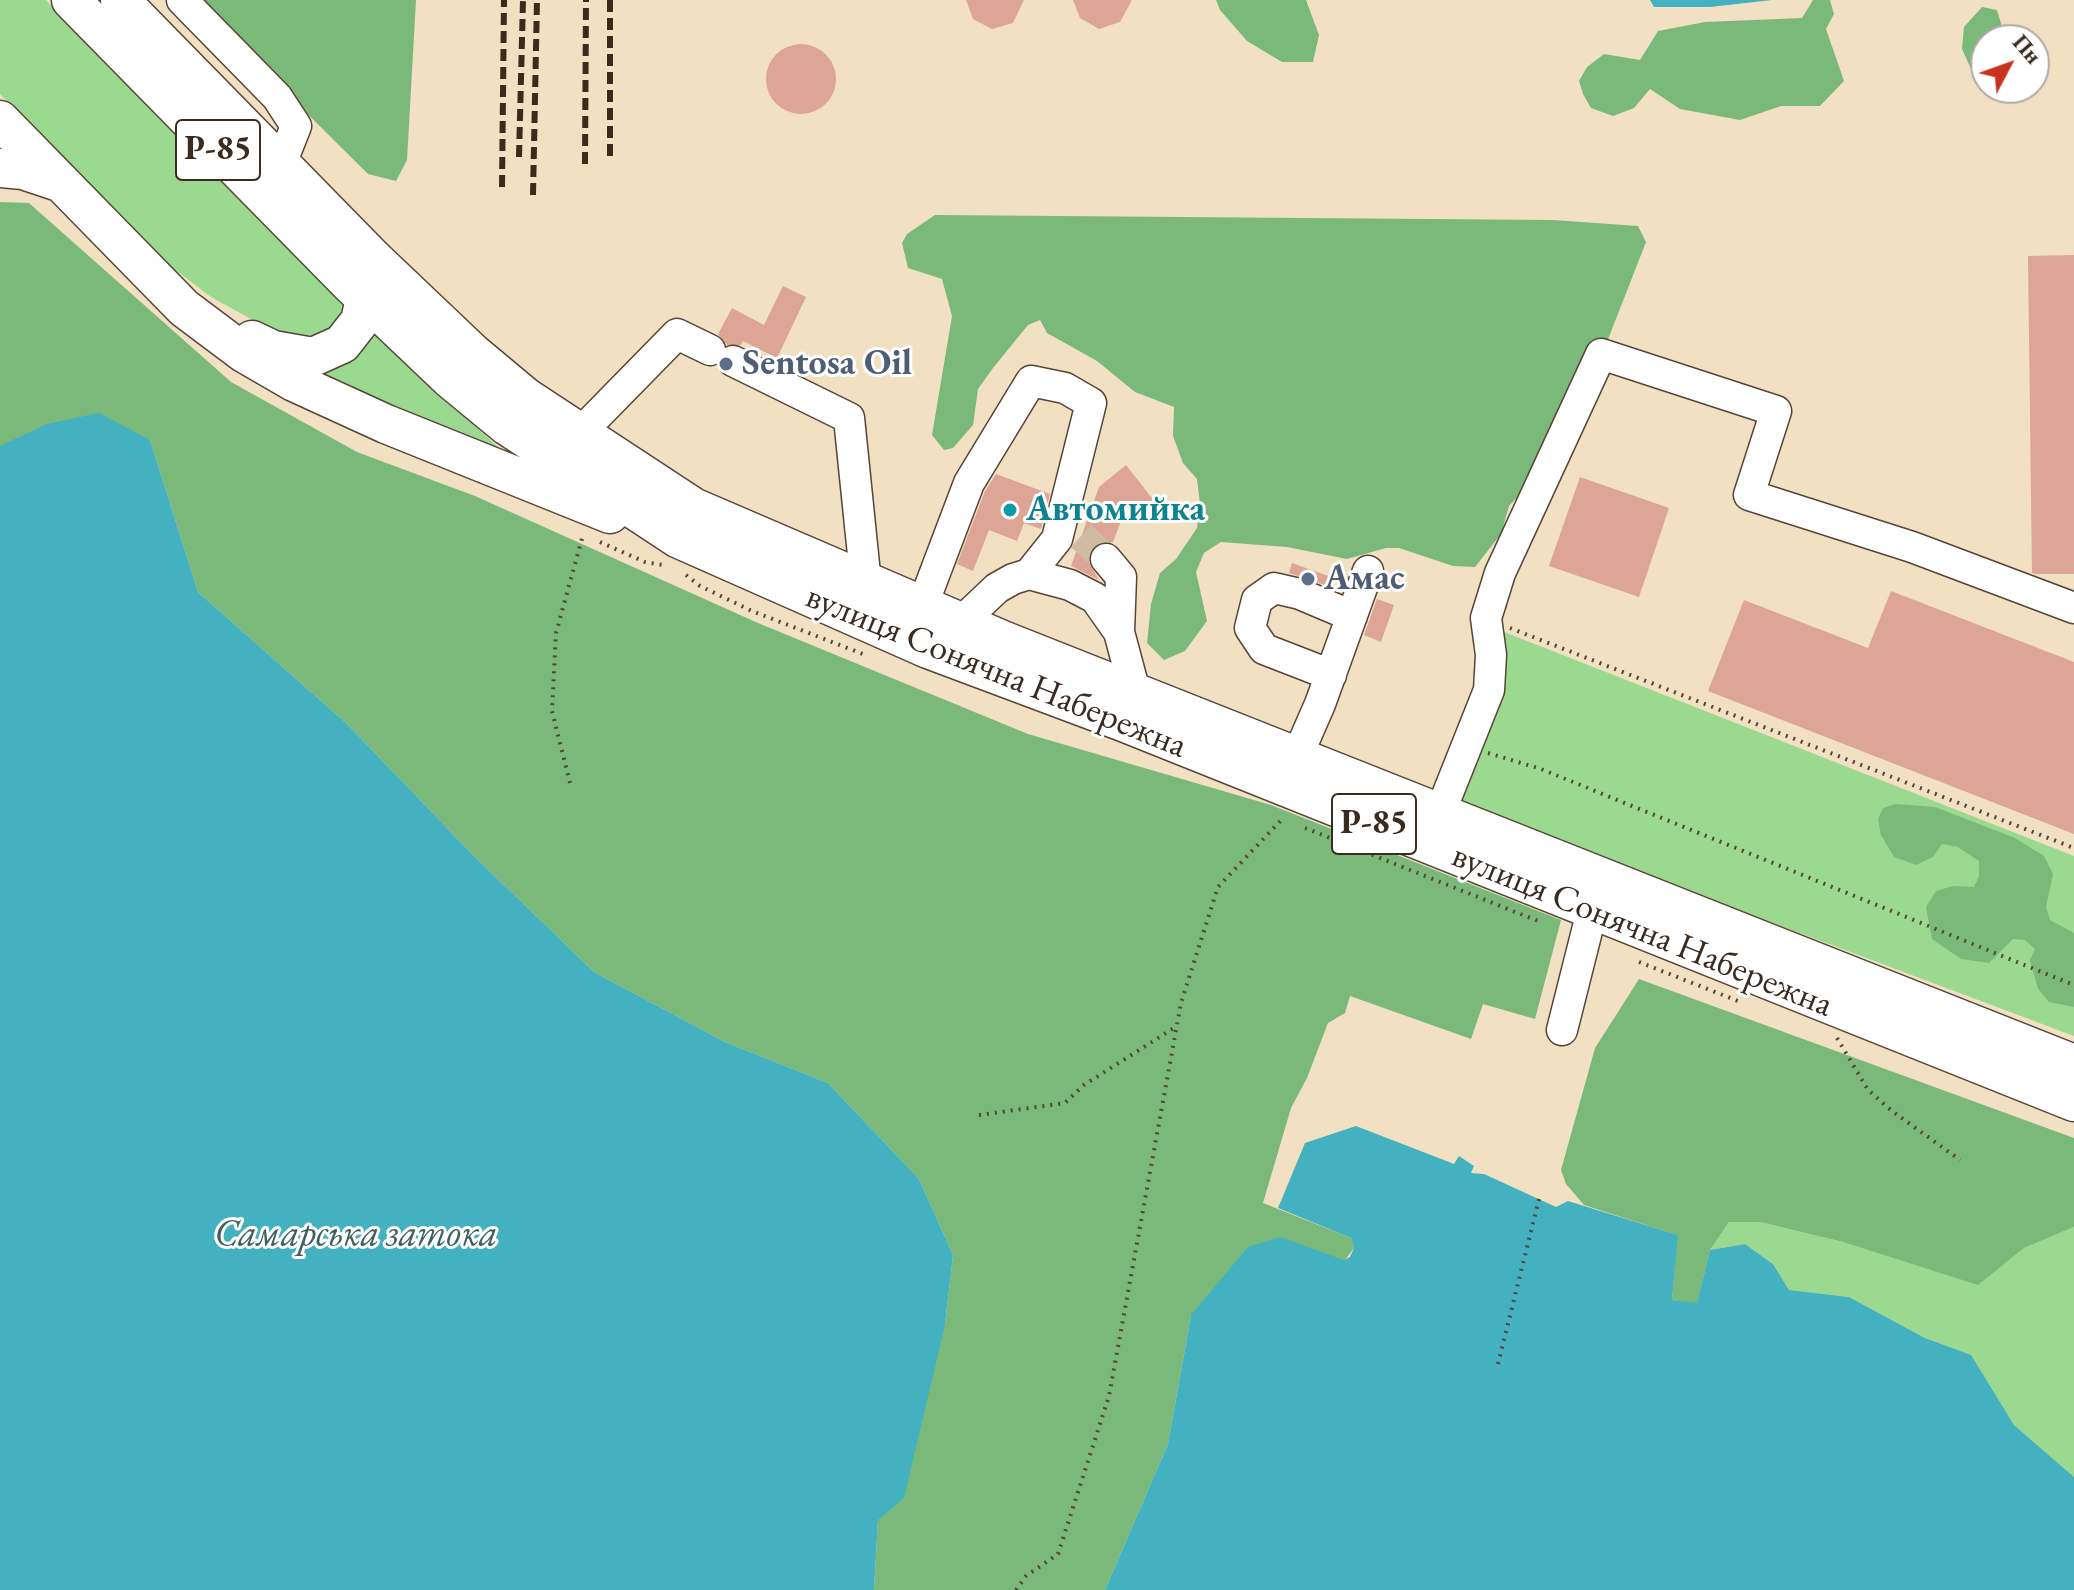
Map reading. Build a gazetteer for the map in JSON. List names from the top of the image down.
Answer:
{
  "streets": {
    "main road": ["Р-85", "вулиця Сонячна Набережна"]
  },
  "water": ["Самарська затока"],
  "places": ["Sentosa Oil", "Автомийка", "Амас"],
  "north": "top right"
}
